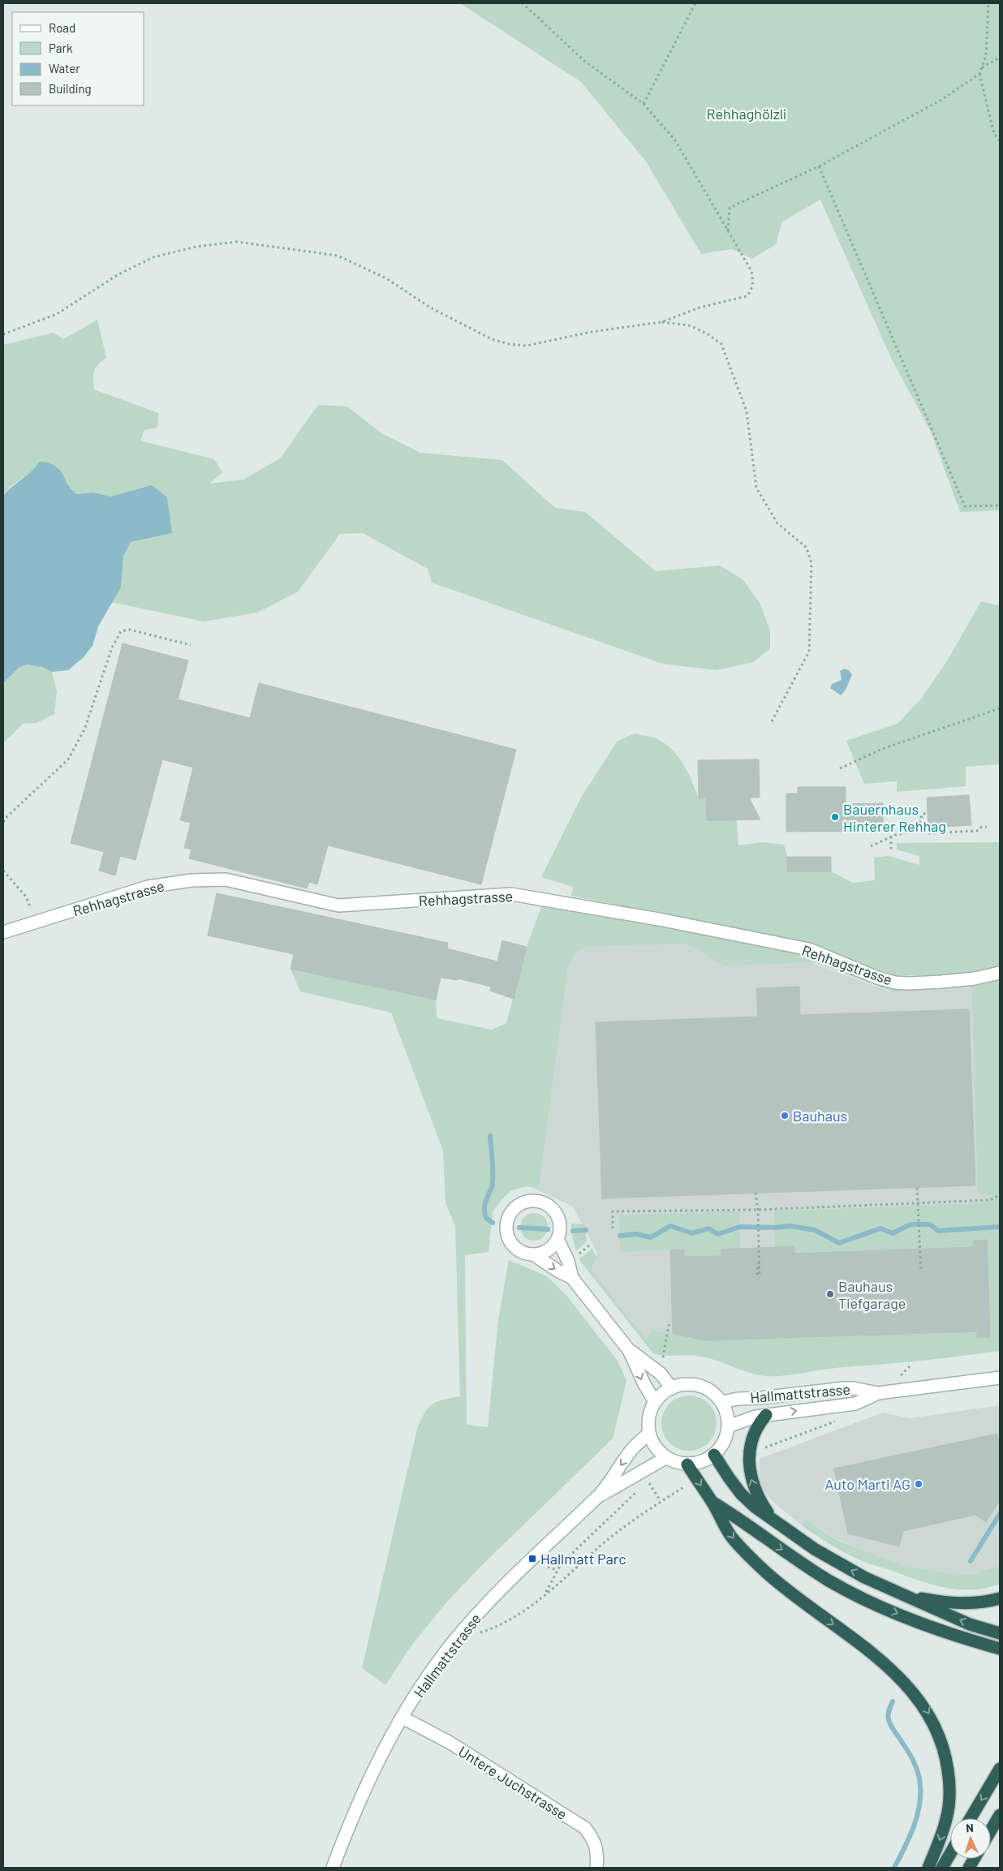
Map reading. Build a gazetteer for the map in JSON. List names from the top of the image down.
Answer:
{
  "streets": {
    "street": ["Rehhagstrasse", "Hallmattstrasse", "Untere Juchstrasse"]
  },
  "crossings": [
    ["Hallmattstrasse", "Untere Juchstrasse"]
  ],
  "parks": ["Rehhaghölzli"],
  "places": {
    "other": [
      "Bauernhaus Hinterer Rehhag",
      "Bauhaus",
      "Bauhaus Tiefgarage",
      "Auto Marti AG"
    ],
    "transit": ["Hallmatt Parc"]
  },
  "legend": [
    "Road",
    "Park",
    "Water",
    "Building"
  ],
  "north": "top"
}
